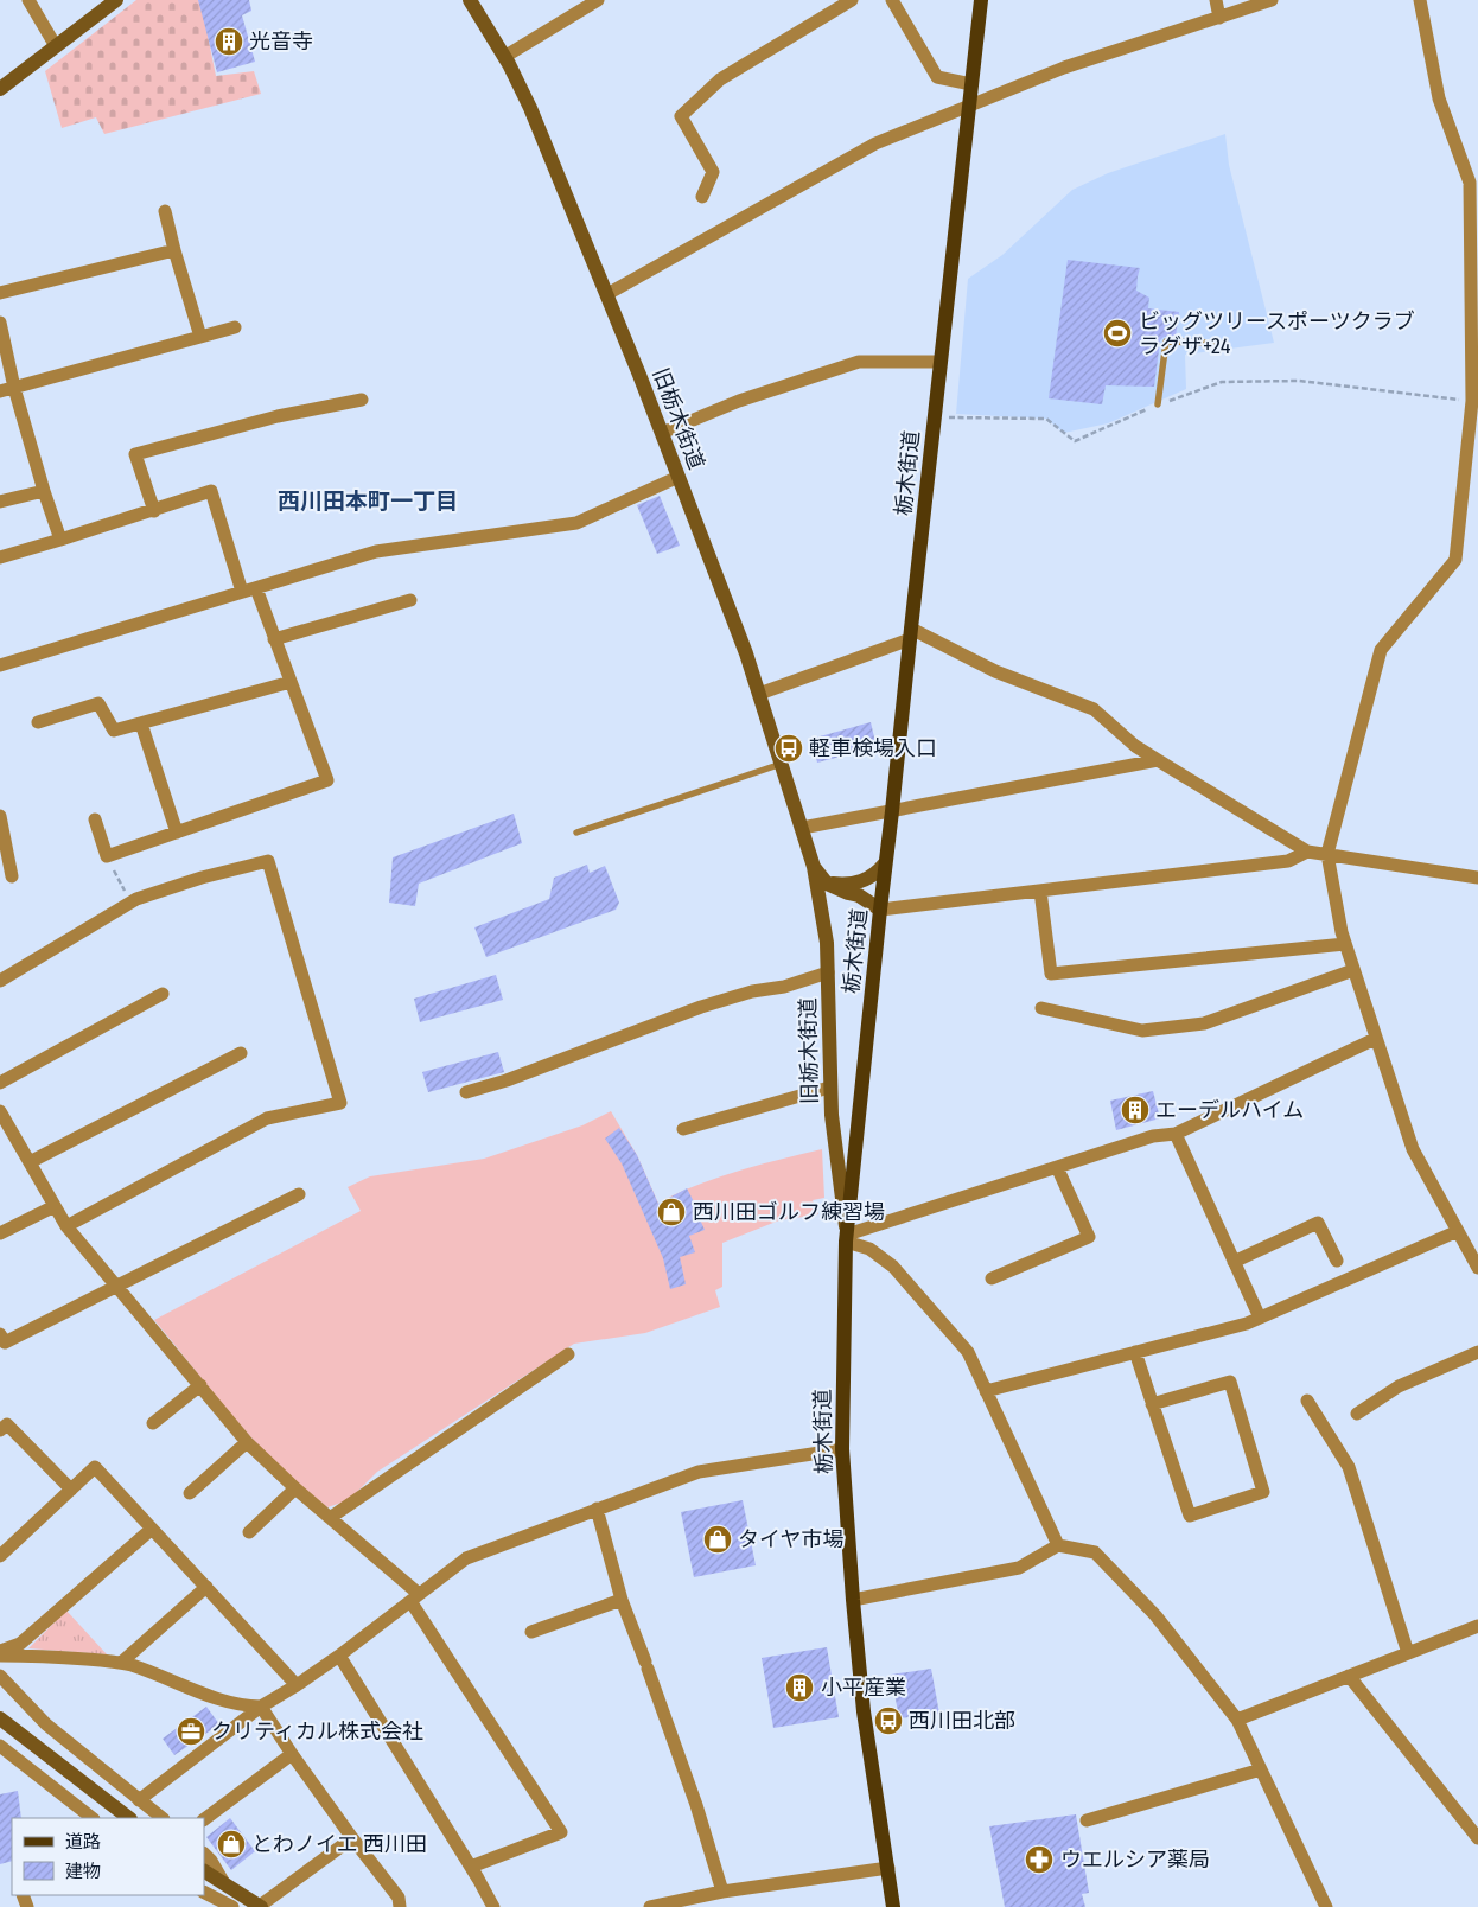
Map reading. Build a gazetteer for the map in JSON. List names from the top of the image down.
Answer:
{
  "streets": {
    "main road": ["旧栃木街道", "栃木街道"]
  },
  "crossings": [
    ["旧栃木街道", "栃木街道"]
  ],
  "districts": ["西川田本町一丁目"],
  "places": {
    "building": ["光音寺", "エーデルハイム", "小平産業"],
    "sports": ["ビッグツリースポーツクラブ ラグザ+24"],
    "bus stop": ["軽車検場入口", "西川田北部"],
    "shop": ["西川田ゴルフ練習場", "タイヤ市場", "とわノイエ 西川田"],
    "office": ["クリティカル株式会社"],
    "pharmacy": ["ウエルシア薬局"]
  },
  "legend": ["道路", "建物"]
}
